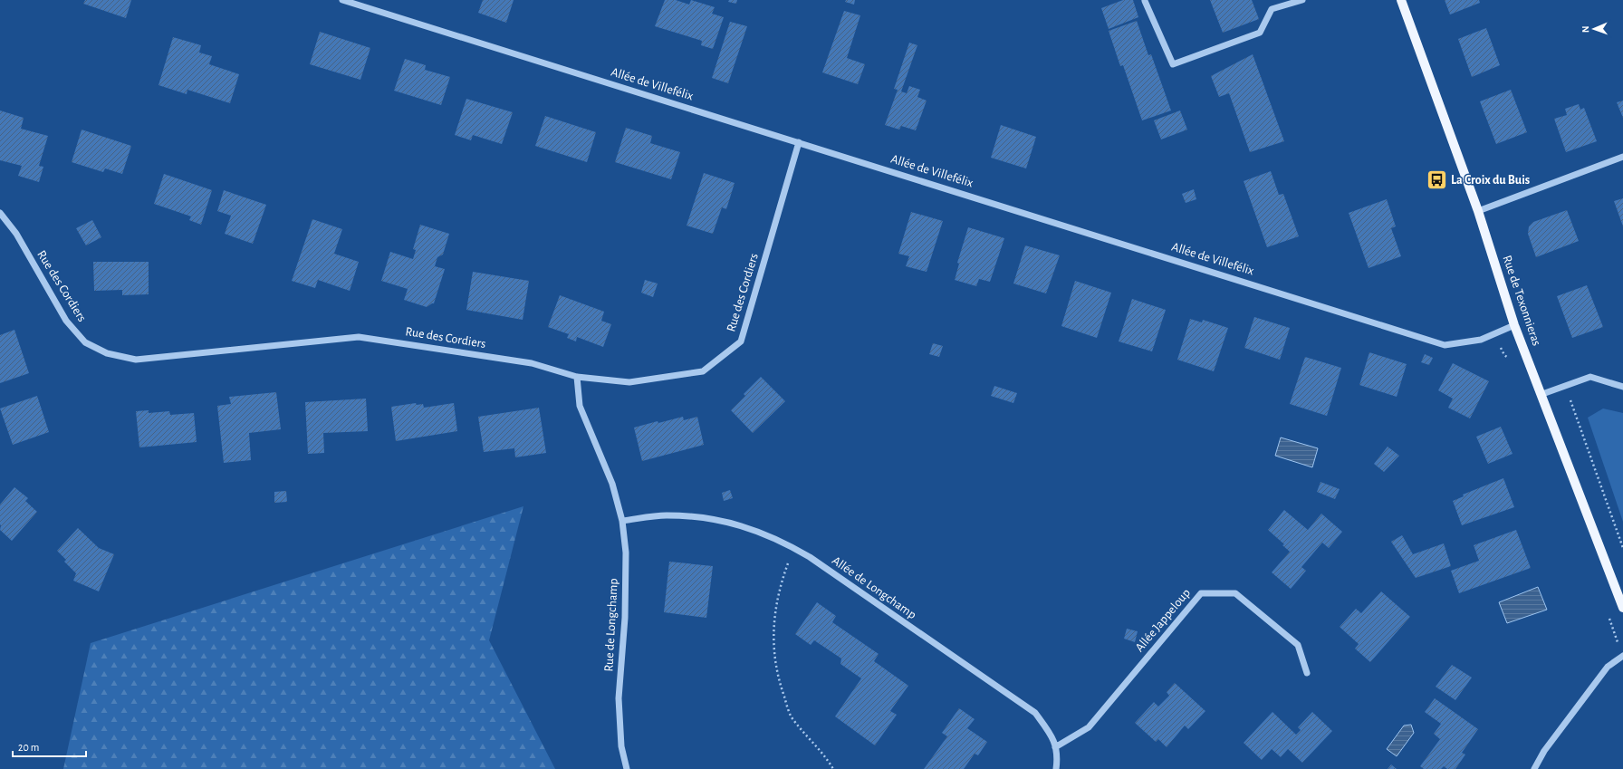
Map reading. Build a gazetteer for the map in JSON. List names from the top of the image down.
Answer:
{
  "streets": {
    "main road": ["Rue de Texonnieras"],
    "street": [
      "Allée de Villefélix",
      "Rue des Cordiers",
      "Allée de Longchamp",
      "Allée Jappeloup",
      "Rue de Longchamp"
    ]
  },
  "crossings": [
    ["Allée de Villefélix", "Rue des Cordiers"],
    ["Allée de Villefélix", "Rue de Texonnieras"],
    ["Rue des Cordiers", "Rue de Longchamp"],
    ["Allée de Longchamp", "Allée Jappeloup"],
    ["Allée de Longchamp", "Rue de Longchamp"]
  ],
  "places": {
    "bus stop": ["La Croix du Buis"]
  },
  "scale_bar": "20 m",
  "north": "left"
}
